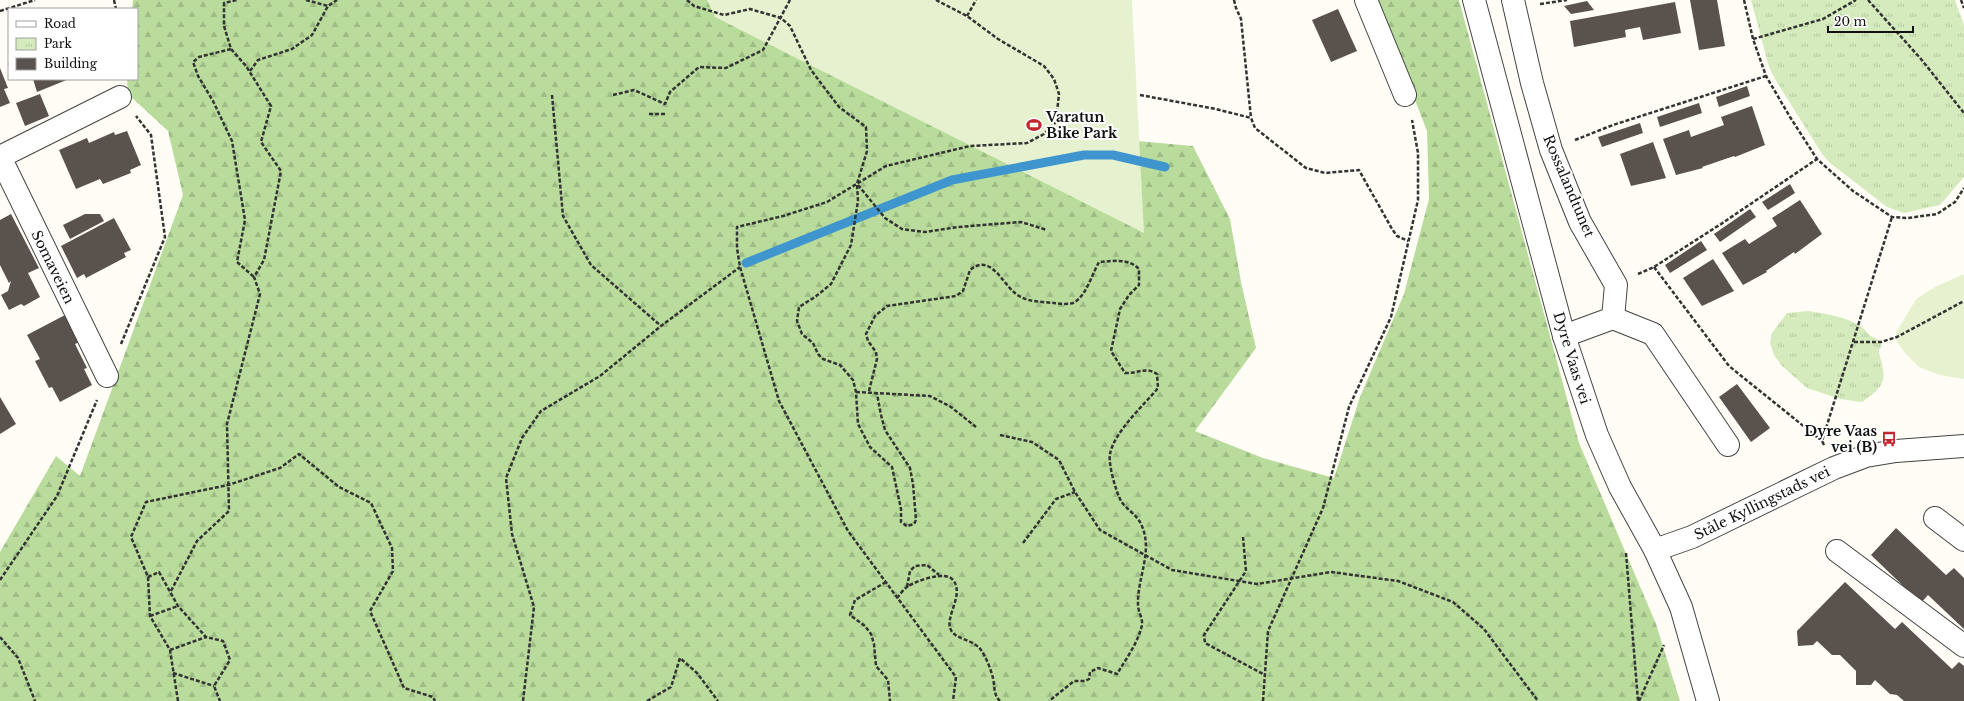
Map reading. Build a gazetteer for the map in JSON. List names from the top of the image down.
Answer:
{
  "streets": {
    "street": [
      "Rossalandtunet",
      "Somaveien",
      "Dyre Vaas vei",
      "Ståle Kyllingstads vei"
    ]
  },
  "crossings": [
    ["Dyre Vaas vei", "Ståle Kyllingstads vei"]
  ],
  "places": {
    "sports": ["Varatun Bike Park"],
    "bus stop": ["Dyre Vaas vei (B)"]
  },
  "legend": ["Road", "Park", "Building"],
  "scale_bar": "20 m"
}
